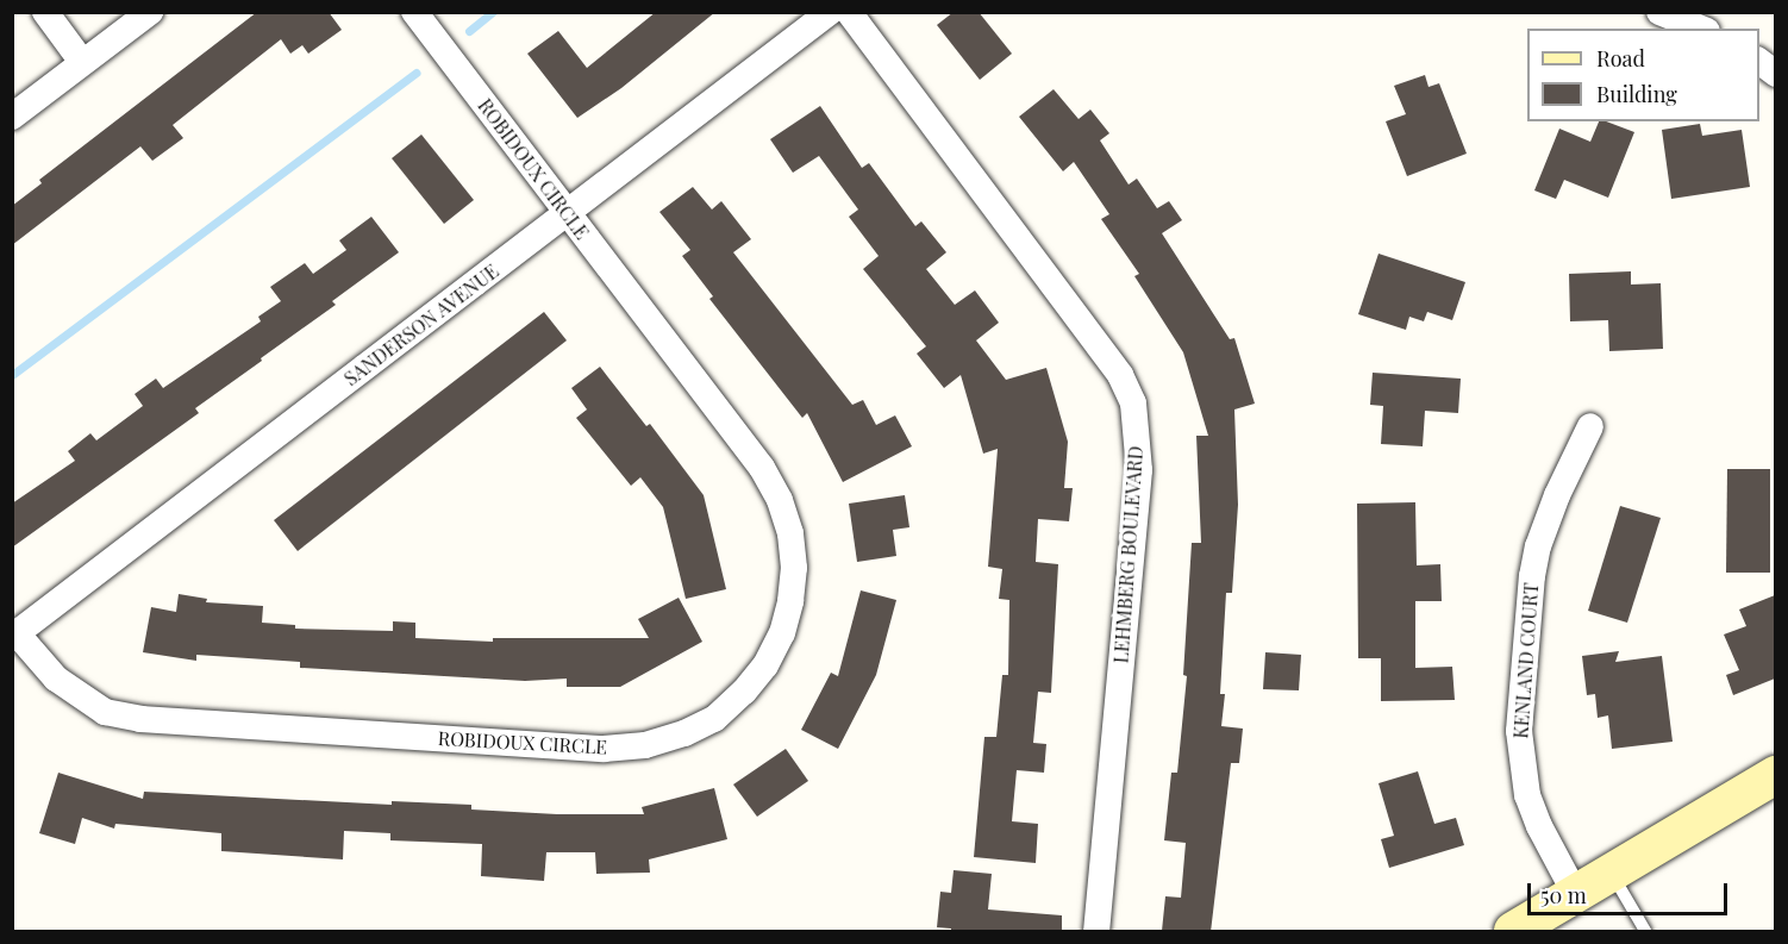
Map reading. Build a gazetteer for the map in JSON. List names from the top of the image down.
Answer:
{
  "streets": {
    "street": [
      "ROBIDOUX CIRCLE",
      "SANDERSON AVENUE",
      "LEHMBERG BOULEVARD",
      "KENLAND COURT"
    ]
  },
  "crossings": [
    ["ROBIDOUX CIRCLE", "SANDERSON AVENUE"]
  ],
  "legend": ["Road", "Building"],
  "scale_bar": "50 m"
}
